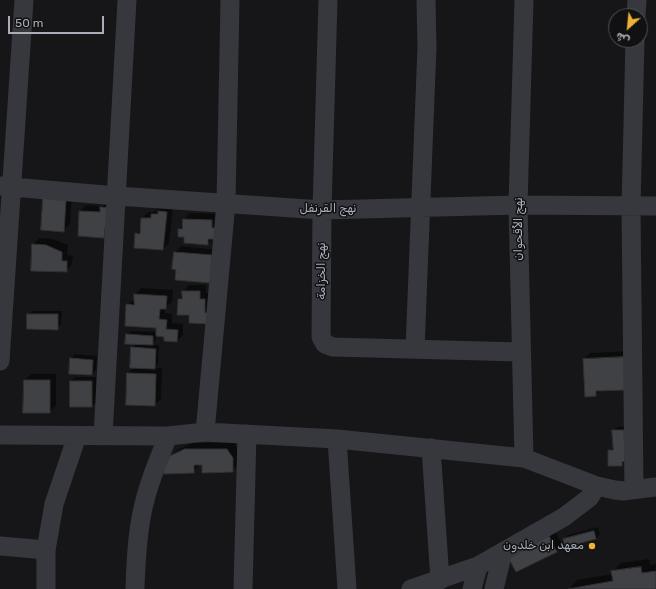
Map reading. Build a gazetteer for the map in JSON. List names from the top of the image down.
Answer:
{
  "streets": {
    "street": ["نهج القرنفل", "نهج الأُقحوان", "نهج الخزامة"]
  },
  "crossings": [
    ["نهج القرنفل", "نهج الأُقحوان"],
    ["نهج القرنفل", "نهج الخزامة"],
    ["نهج الأُقحوان", "نهج الخزامة"]
  ],
  "places": ["معهد ابن خلدون"],
  "scale_bar": "50 m",
  "north": "bottom left"
}
